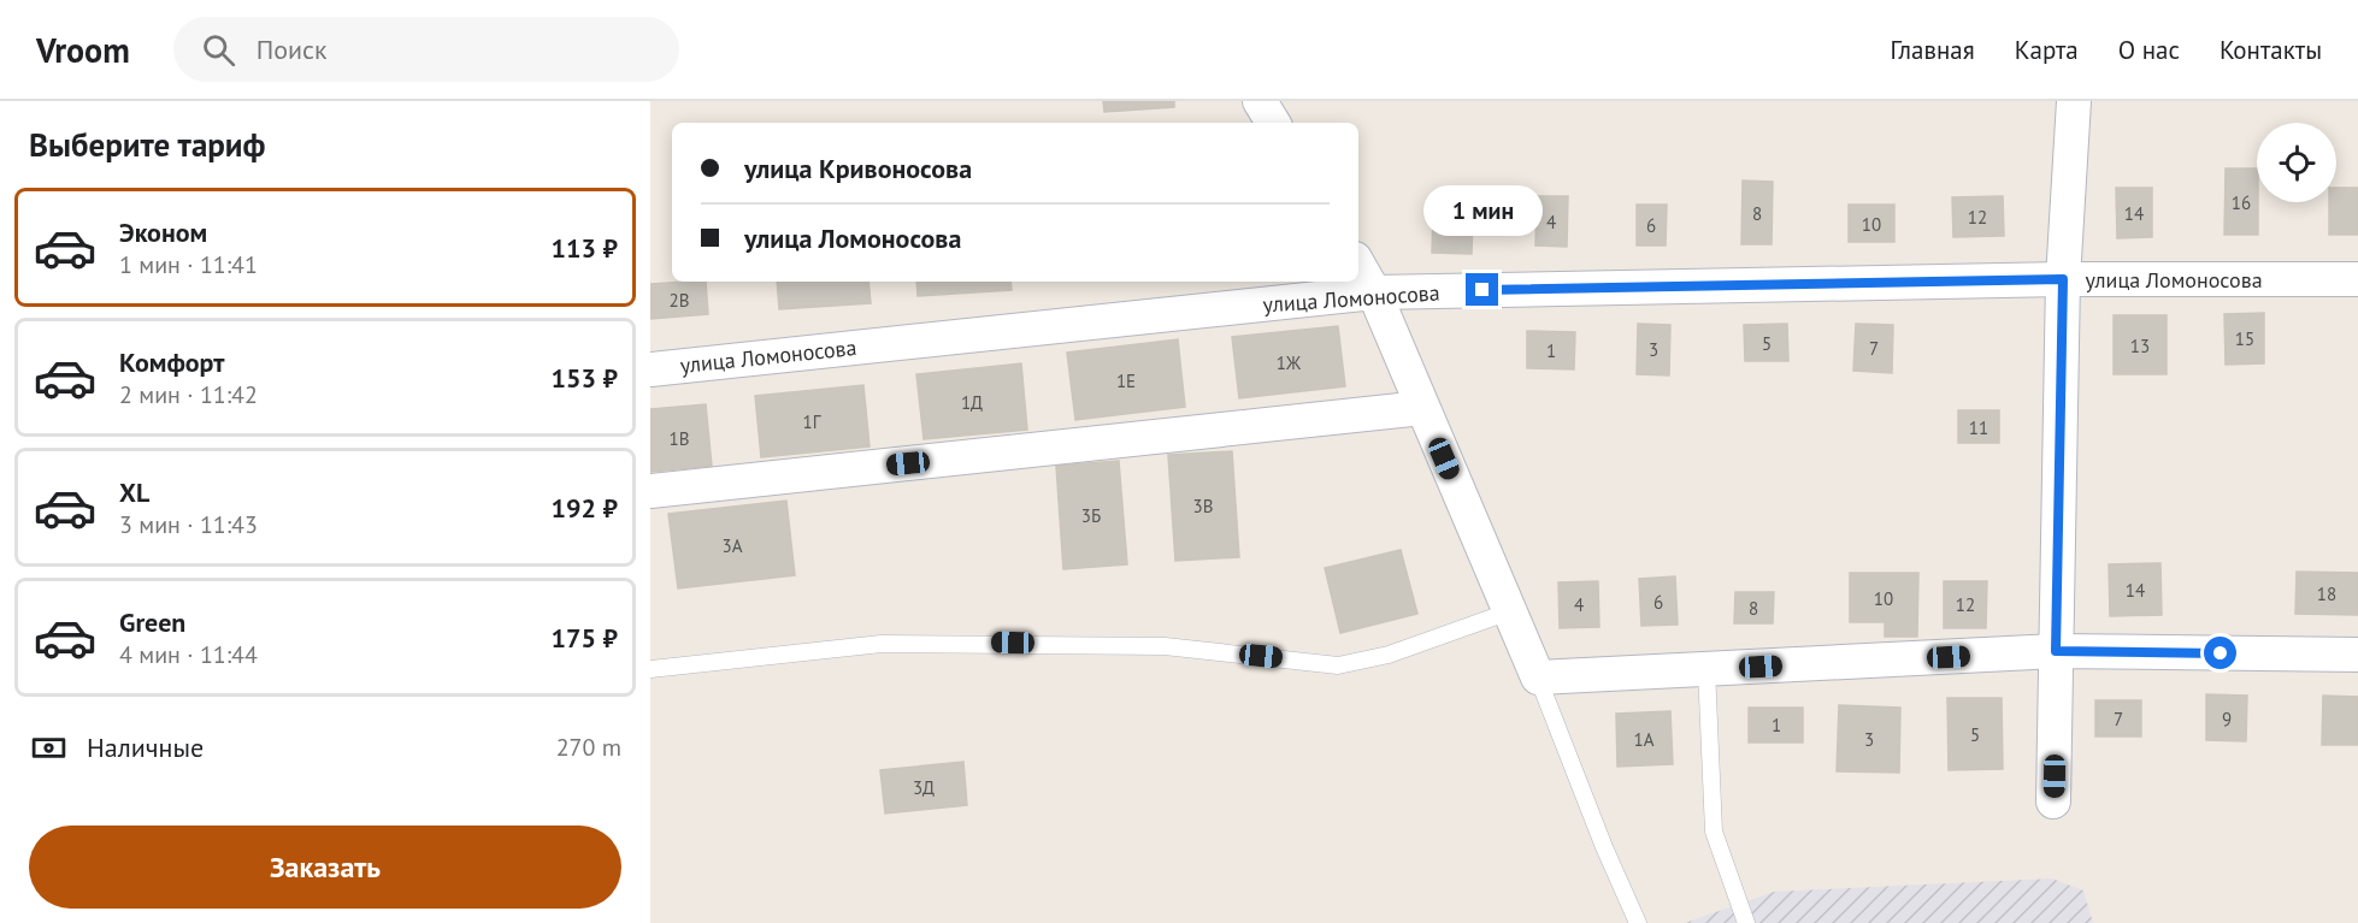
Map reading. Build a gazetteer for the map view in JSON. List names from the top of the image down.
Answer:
{
  "streets": {
    "street": ["улица Ломоносова"]
  },
  "house_numbers": [
    "16",
    "8",
    "14",
    "12",
    "4",
    "10",
    "6",
    "2В",
    "15",
    "5",
    "13",
    "7",
    "3",
    "1",
    "1Ж",
    "1Е",
    "1Д",
    "1Г",
    "11",
    "1В",
    "3В",
    "3Б",
    "3А",
    "14",
    "18",
    "10",
    "6",
    "4",
    "12",
    "8",
    "7",
    "9",
    "1",
    "5",
    "1А",
    "3",
    "3Д"
  ],
  "page": {
    "header": "Vroom",
    "search": "Поиск",
    "nav": [
      "Главная",
      "Карта",
      "О нас",
      "Контакты"
    ],
    "heading": "Выберите тариф",
    "banner": ["улица Кривоносова", "улица Ломоносова"],
    "bubble": "1 мин",
    "list": [
      {
        "name": "Эконом",
        "note": "1 мин · 11:41",
        "value": "113 ₽"
      },
      {
        "name": "Комфорт",
        "note": "2 мин · 11:42",
        "value": "153 ₽"
      },
      {
        "name": "XL",
        "note": "3 мин · 11:43",
        "value": "192 ₽"
      },
      {
        "name": "Green",
        "note": "4 мин · 11:44",
        "value": "175 ₽"
      }
    ],
    "pay": ["Наличные", "270 m"],
    "buttons": "Заказать"
  }
}
